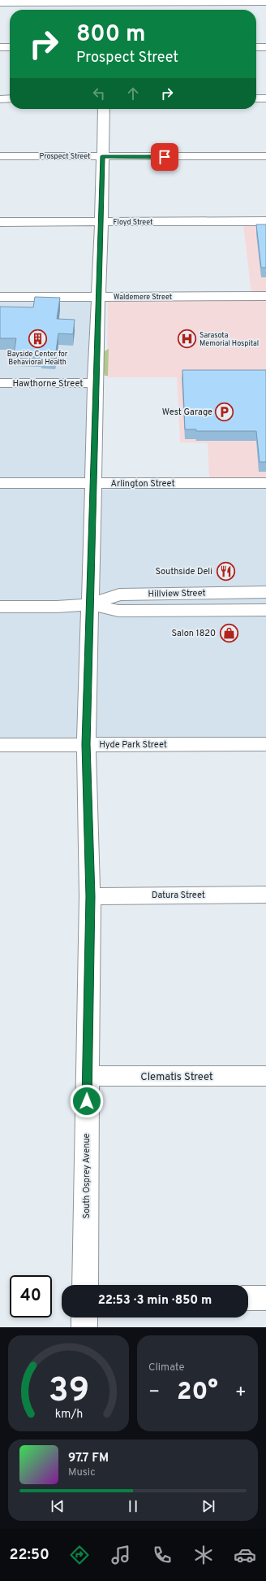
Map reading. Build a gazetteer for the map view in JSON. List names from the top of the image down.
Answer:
{
  "streets": {
    "street": [
      "Prospect Street",
      "Floyd Street",
      "Waldemere Street",
      "Hawthorne Street",
      "Arlington Street",
      "Hillview Street",
      "Hyde Park Street",
      "Datura Street",
      "Clematis Street",
      "South Osprey Avenue"
    ]
  },
  "crossings": [
    ["Prospect Street", "South Osprey Avenue"],
    ["Floyd Street", "South Osprey Avenue"],
    ["Waldemere Street", "South Osprey Avenue"],
    ["Hawthorne Street", "South Osprey Avenue"],
    ["Arlington Street", "South Osprey Avenue"],
    ["Hillview Street", "South Osprey Avenue"],
    ["Hyde Park Street", "South Osprey Avenue"],
    ["Datura Street", "South Osprey Avenue"],
    ["Clematis Street", "South Osprey Avenue"]
  ],
  "places": {
    "building": ["Bayside Center for Behavioral Health"],
    "hospital": ["Sarasota Memorial Hospital"],
    "parking": ["West Garage"],
    "restaurant": ["Southside Deli"],
    "shop": ["Salon 1820"]
  },
  "page": {
    "turn": ["800 m", "Prospect Street"],
    "limit": "40",
    "trip": "22:53 · 3 min · 850 m",
    "tile": "Climate",
    "heat": ["−", "20°", "+"],
    "song": ["97.7 FM", "Music"],
    "tabs": "22:50",
    "gauge": ["39", "km/h"]
  }
}
